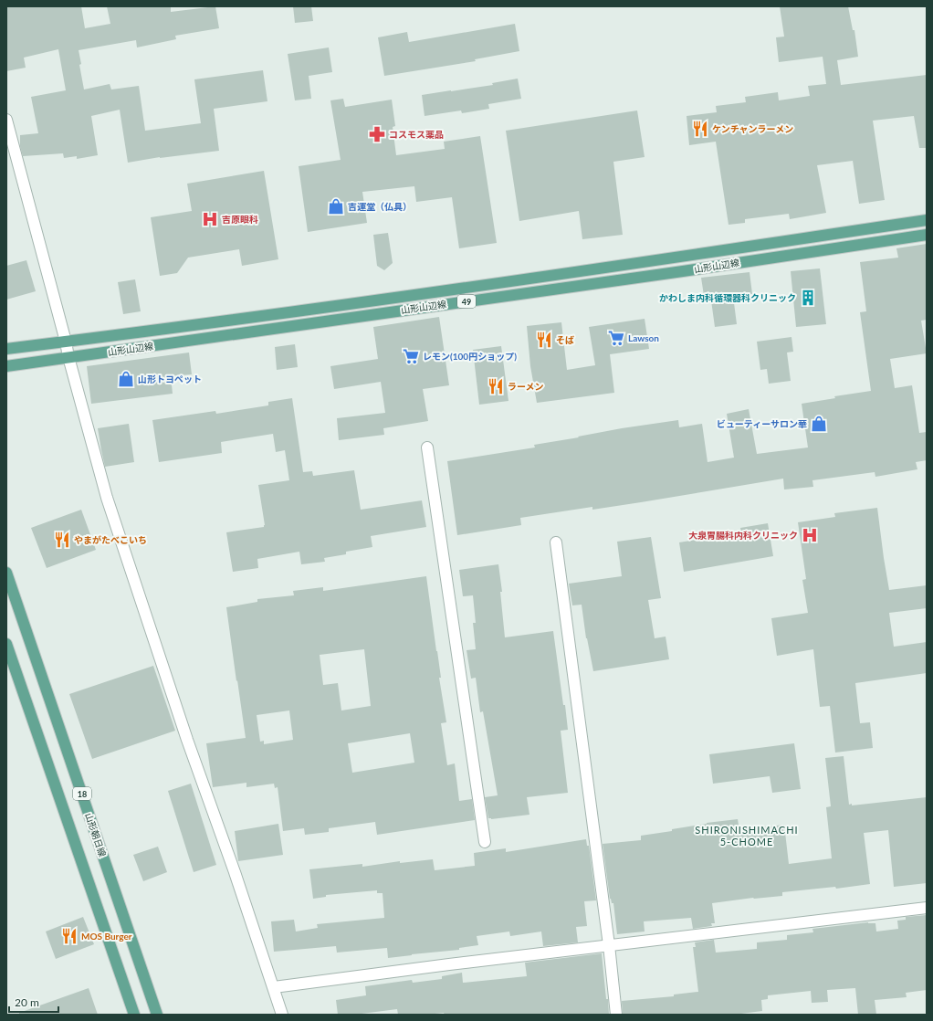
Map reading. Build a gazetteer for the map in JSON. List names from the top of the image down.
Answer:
{
  "streets": {
    "main road": [
      "山形山辺線",
      "49",
      "18",
      "山形朝日線"
    ]
  },
  "districts": ["SHIRONISHIMACHI 5-CHOME"],
  "places": {
    "restaurant": [
      "ケンチャンラーメン",
      "そば",
      "ラーメン",
      "やまがたべこいち",
      "MOS Burger"
    ],
    "pharmacy": ["コスモス薬品"],
    "shop": ["吉運堂（仏具）", "山形トヨペット", "ビューティーサロン華"],
    "hospital": ["吉原眼科", "大泉胃腸科内科クリニック"],
    "building": ["かわしま内科循環器科クリニック"],
    "supermarket": ["Lawson", "レモン(100円ショップ)"]
  },
  "scale_bar": "20 m"
}
